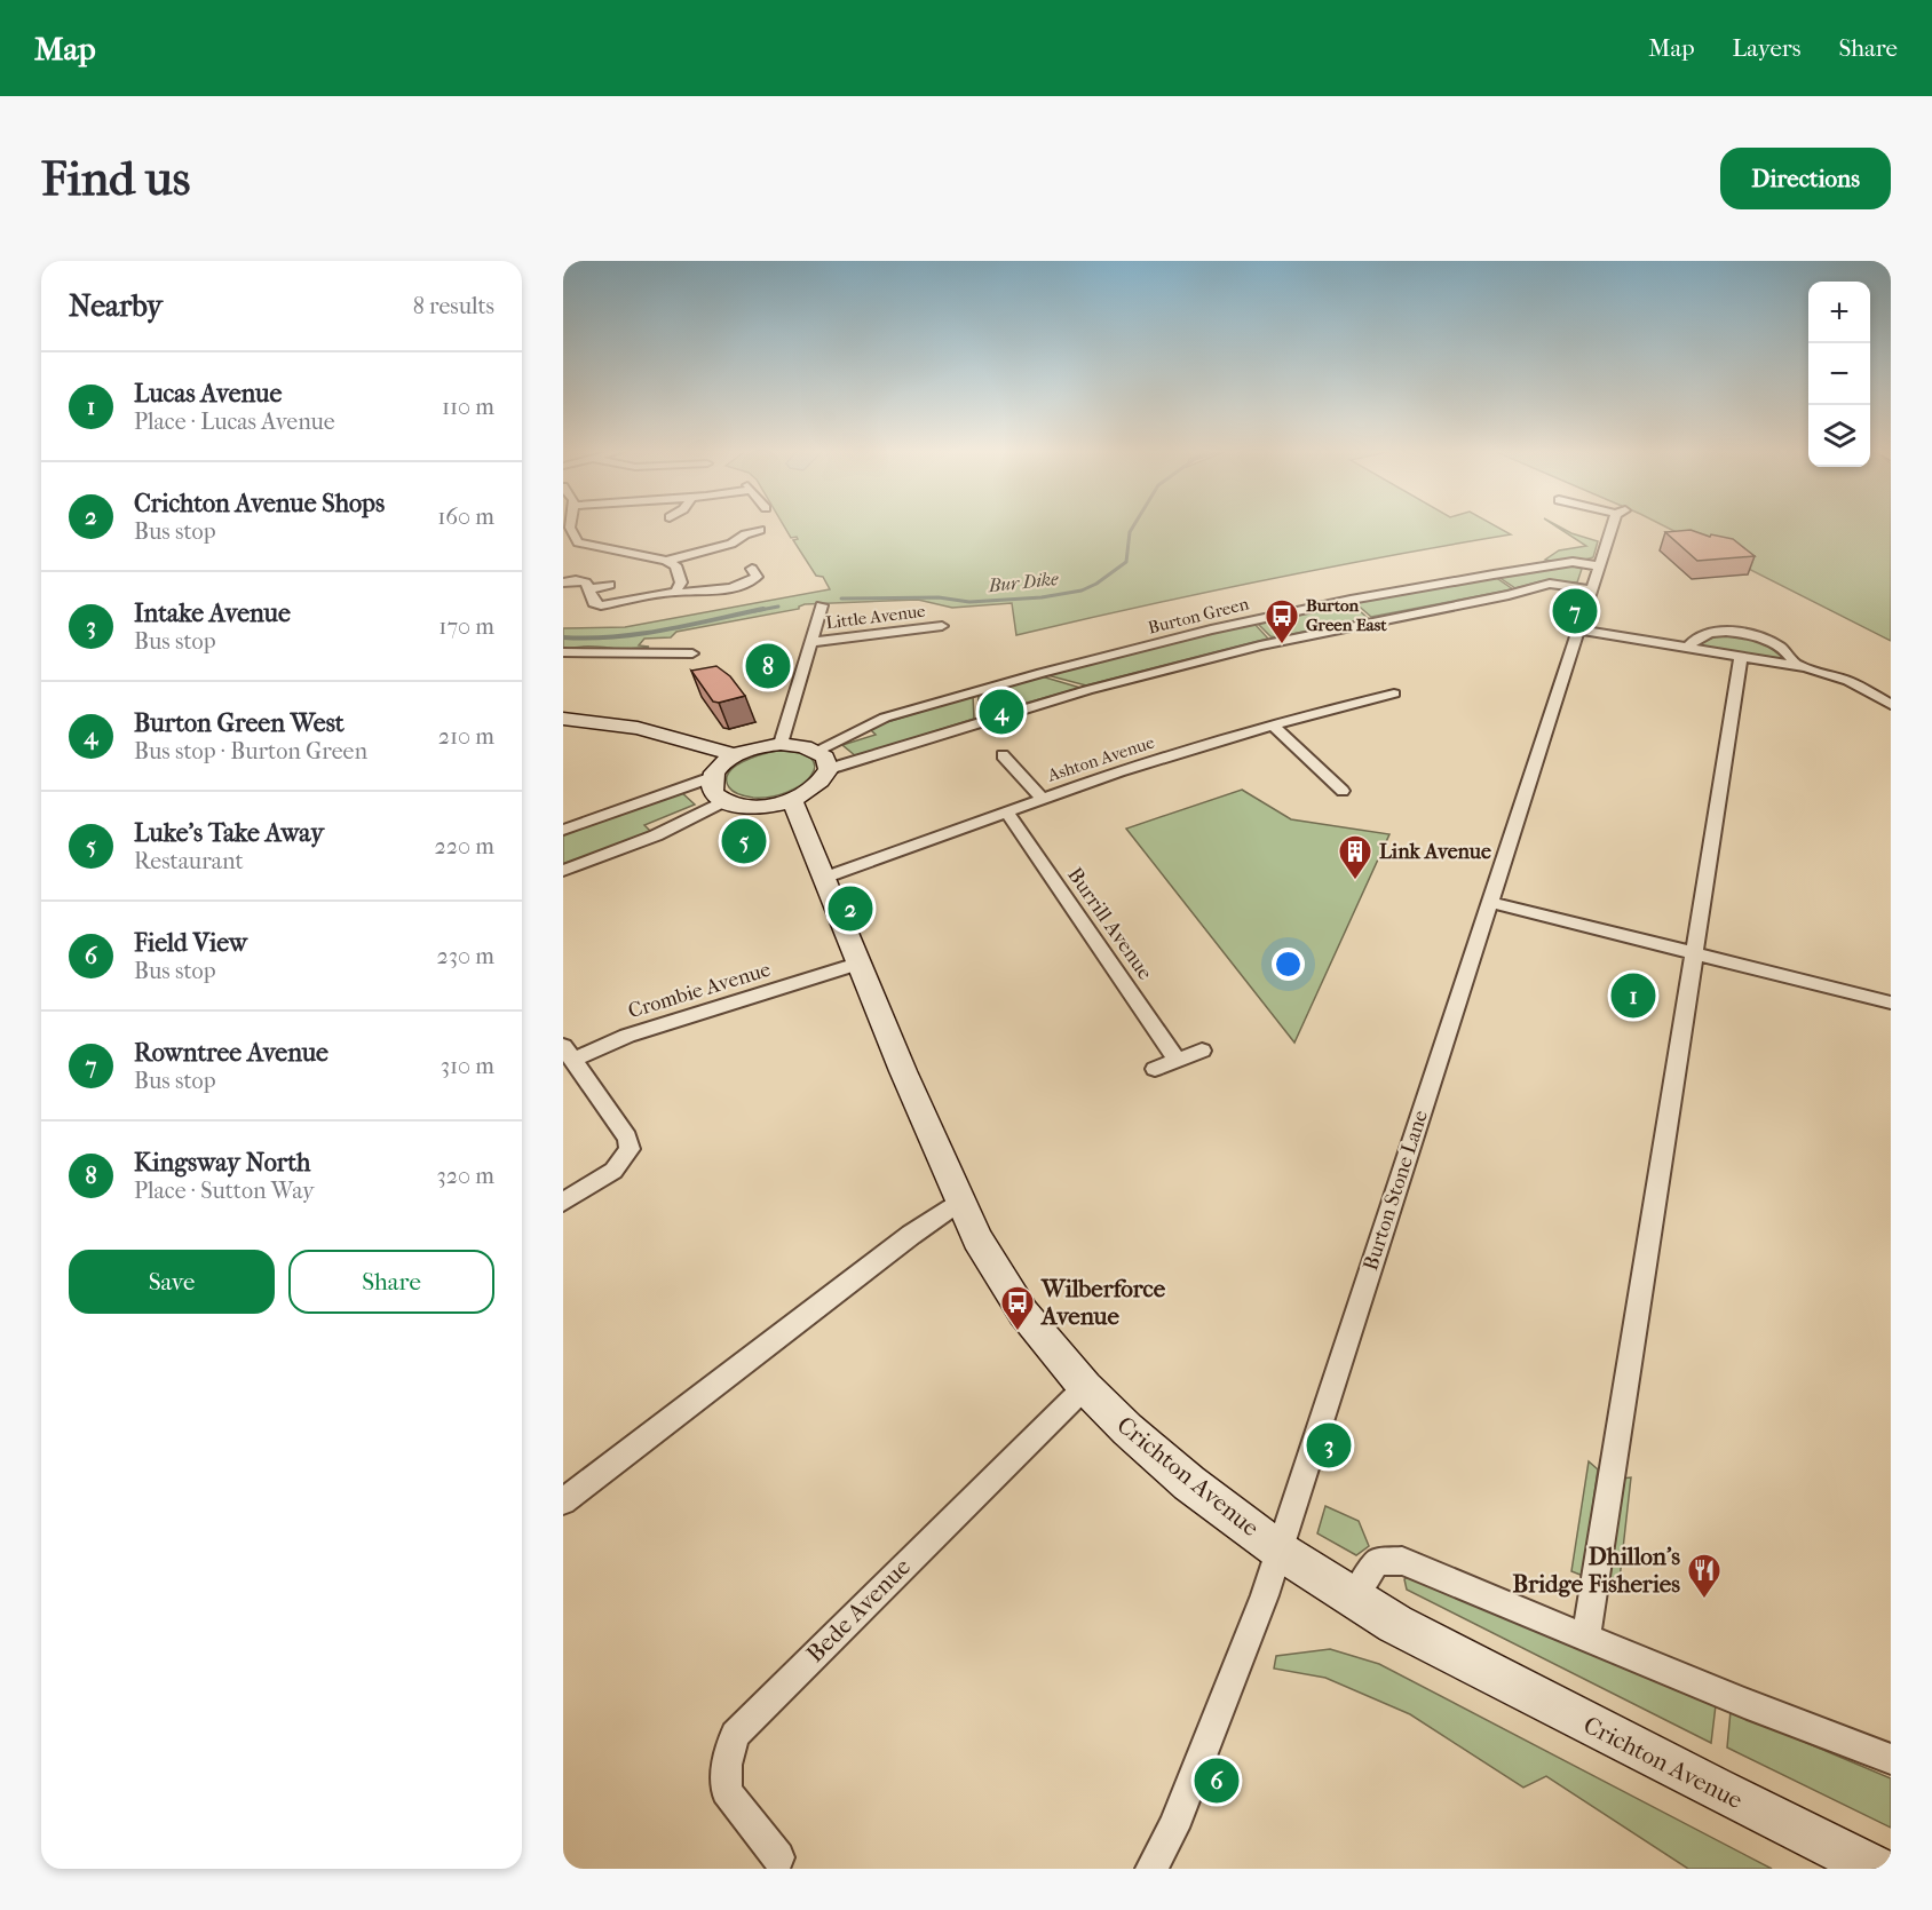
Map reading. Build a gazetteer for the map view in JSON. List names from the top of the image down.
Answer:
{
  "streets": {
    "street": [
      "Burton Green",
      "Little Avenue",
      "Ashton Avenue",
      "Burrill Avenue",
      "Crombie Avenue",
      "Burton Stone Lane",
      "Crichton Avenue",
      "Bede Avenue"
    ]
  },
  "crossings": [
    ["Burton Green", "Burton Stone Lane"],
    ["Ashton Avenue", "Burrill Avenue"],
    ["Ashton Avenue", "Crichton Avenue"],
    ["Crombie Avenue", "Crichton Avenue"],
    ["Burton Stone Lane", "Crichton Avenue"],
    ["Crichton Avenue", "Bede Avenue"]
  ],
  "water": ["Bur Dike"],
  "places": {
    "bus stop": ["Burton Green East", "Wilberforce Avenue"],
    "building": ["Link Avenue"],
    "restaurant": ["Dhillon's Bridge Fisheries"]
  },
  "page": {
    "header": "Map",
    "nav": ["Map", "Layers", "Share"],
    "buttons": [
      "Directions",
      ["Save", "Share"]
    ],
    "title": "Find us",
    "heading": ["Nearby", "8 results"],
    "map_buttons": ["+", "−"],
    "list": [
      {
        "mark": "1",
        "name": "Lucas Avenue",
        "note": "Place · Lucas Avenue",
        "value": "110 m"
      },
      {
        "mark": "2",
        "name": "Crichton Avenue Shops",
        "note": "Bus stop",
        "value": "160 m"
      },
      {
        "mark": "3",
        "name": "Intake Avenue",
        "note": "Bus stop",
        "value": "170 m"
      },
      {
        "mark": "4",
        "name": "Burton Green West",
        "note": "Bus stop · Burton Green",
        "value": "210 m"
      },
      {
        "mark": "5",
        "name": "Luke's Take Away",
        "note": "Restaurant",
        "value": "220 m"
      },
      {
        "mark": "6",
        "name": "Field View",
        "note": "Bus stop",
        "value": "230 m"
      },
      {
        "mark": "7",
        "name": "Rowntree Avenue",
        "note": "Bus stop",
        "value": "310 m"
      },
      {
        "mark": "8",
        "name": "Kingsway North",
        "note": "Place · Sutton Way",
        "value": "320 m"
      }
    ],
    "pins": [
      "7",
      "8",
      "4",
      "5",
      "2",
      "1",
      "3",
      "6"
    ]
  }
}
